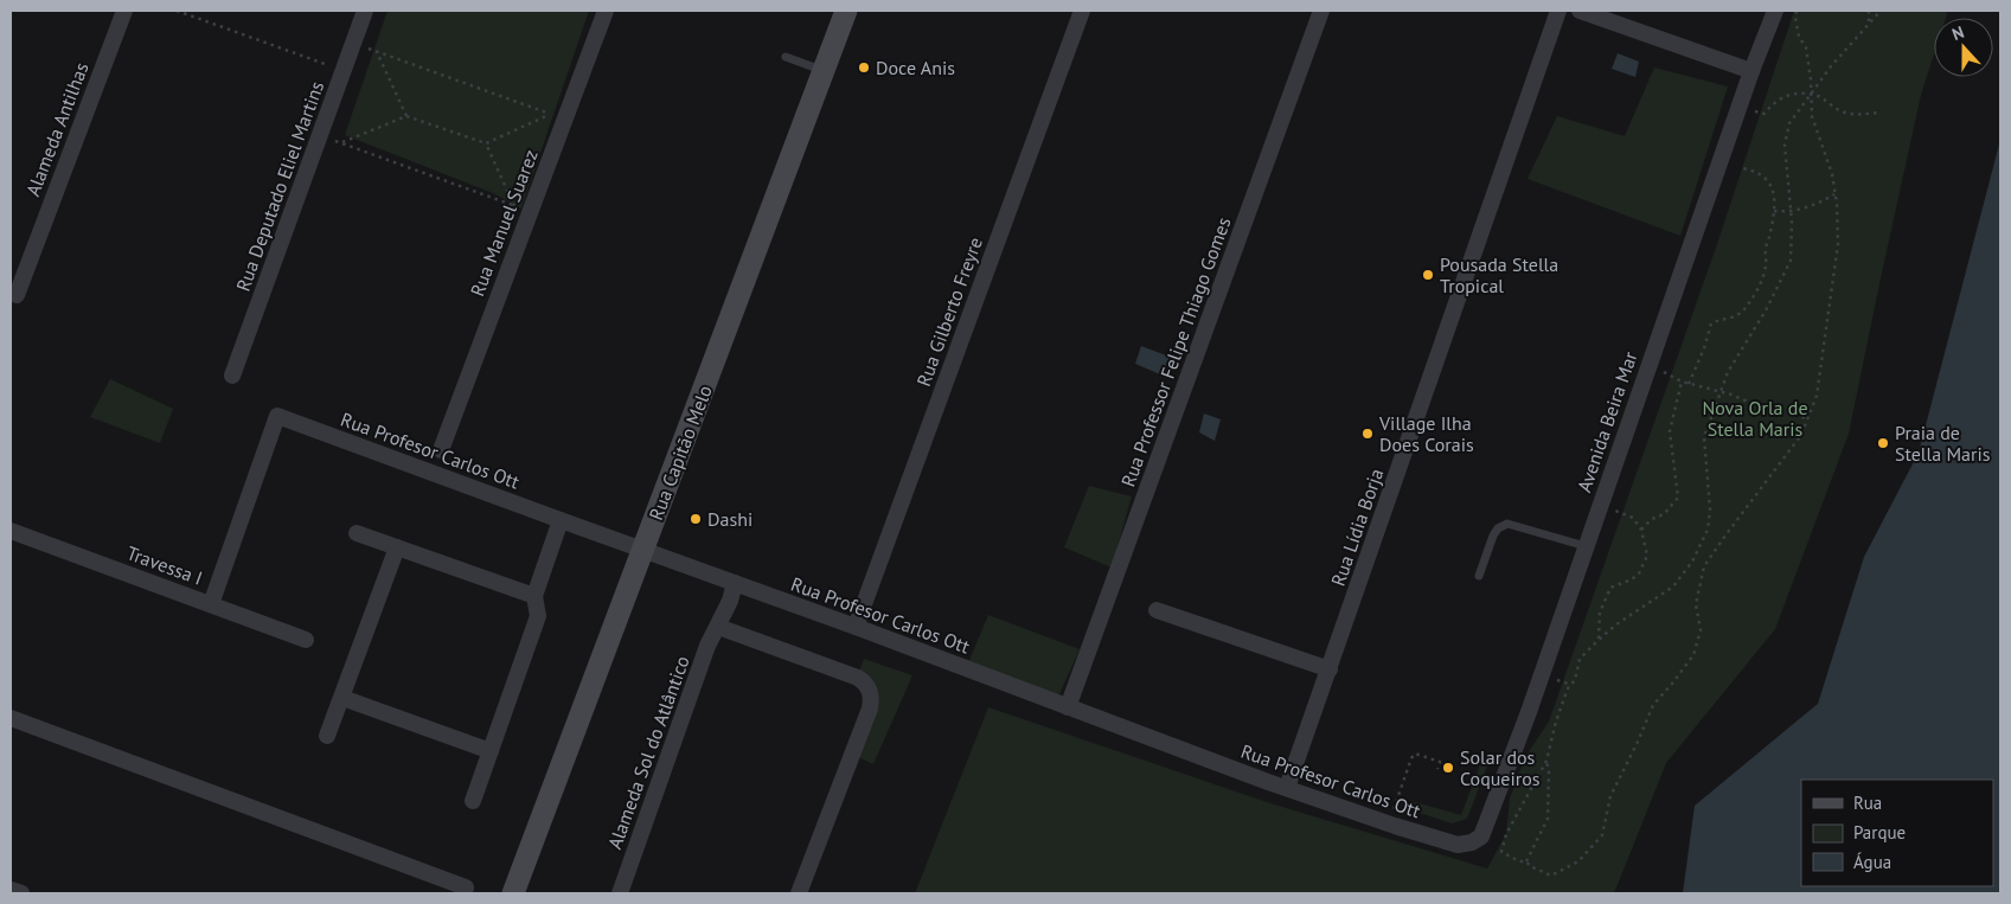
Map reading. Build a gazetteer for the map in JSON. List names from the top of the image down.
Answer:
{
  "streets": {
    "main road": ["Rua Capitão Melo"],
    "street": [
      "Alameda Antilhas",
      "Rua Deputado Eliel Martins",
      "Rua Manuel Suarez",
      "Rua Gilberto Freyre",
      "Rua Professor Felipe Thiago Gomes",
      "Avenida Beira Mar",
      "Rua Profesor Carlos Ott",
      "Rua Lídia Borja",
      "Travessa I",
      "Alameda Sol do Atlântico"
    ]
  },
  "crossings": [
    ["Rua Gilberto Freyre", "Rua Profesor Carlos Ott"],
    ["Rua Professor Felipe Thiago Gomes", "Rua Profesor Carlos Ott"],
    ["Avenida Beira Mar", "Rua Profesor Carlos Ott"],
    ["Rua Profesor Carlos Ott", "Rua Capitão Melo"],
    ["Rua Profesor Carlos Ott", "Rua Lídia Borja"],
    ["Rua Profesor Carlos Ott", "Travessa I"],
    ["Rua Profesor Carlos Ott", "Alameda Sol do Atlântico"]
  ],
  "parks": ["Nova Orla de Stella Maris"],
  "places": [
    "Doce Anis",
    "Pousada Stella Tropical",
    "Village Ilha Does Corais",
    "Praia de Stella Maris",
    "Dashi",
    "Solar dos Coqueiros"
  ],
  "legend": ["Rua", "Parque", "Água"],
  "north": "top"
}
